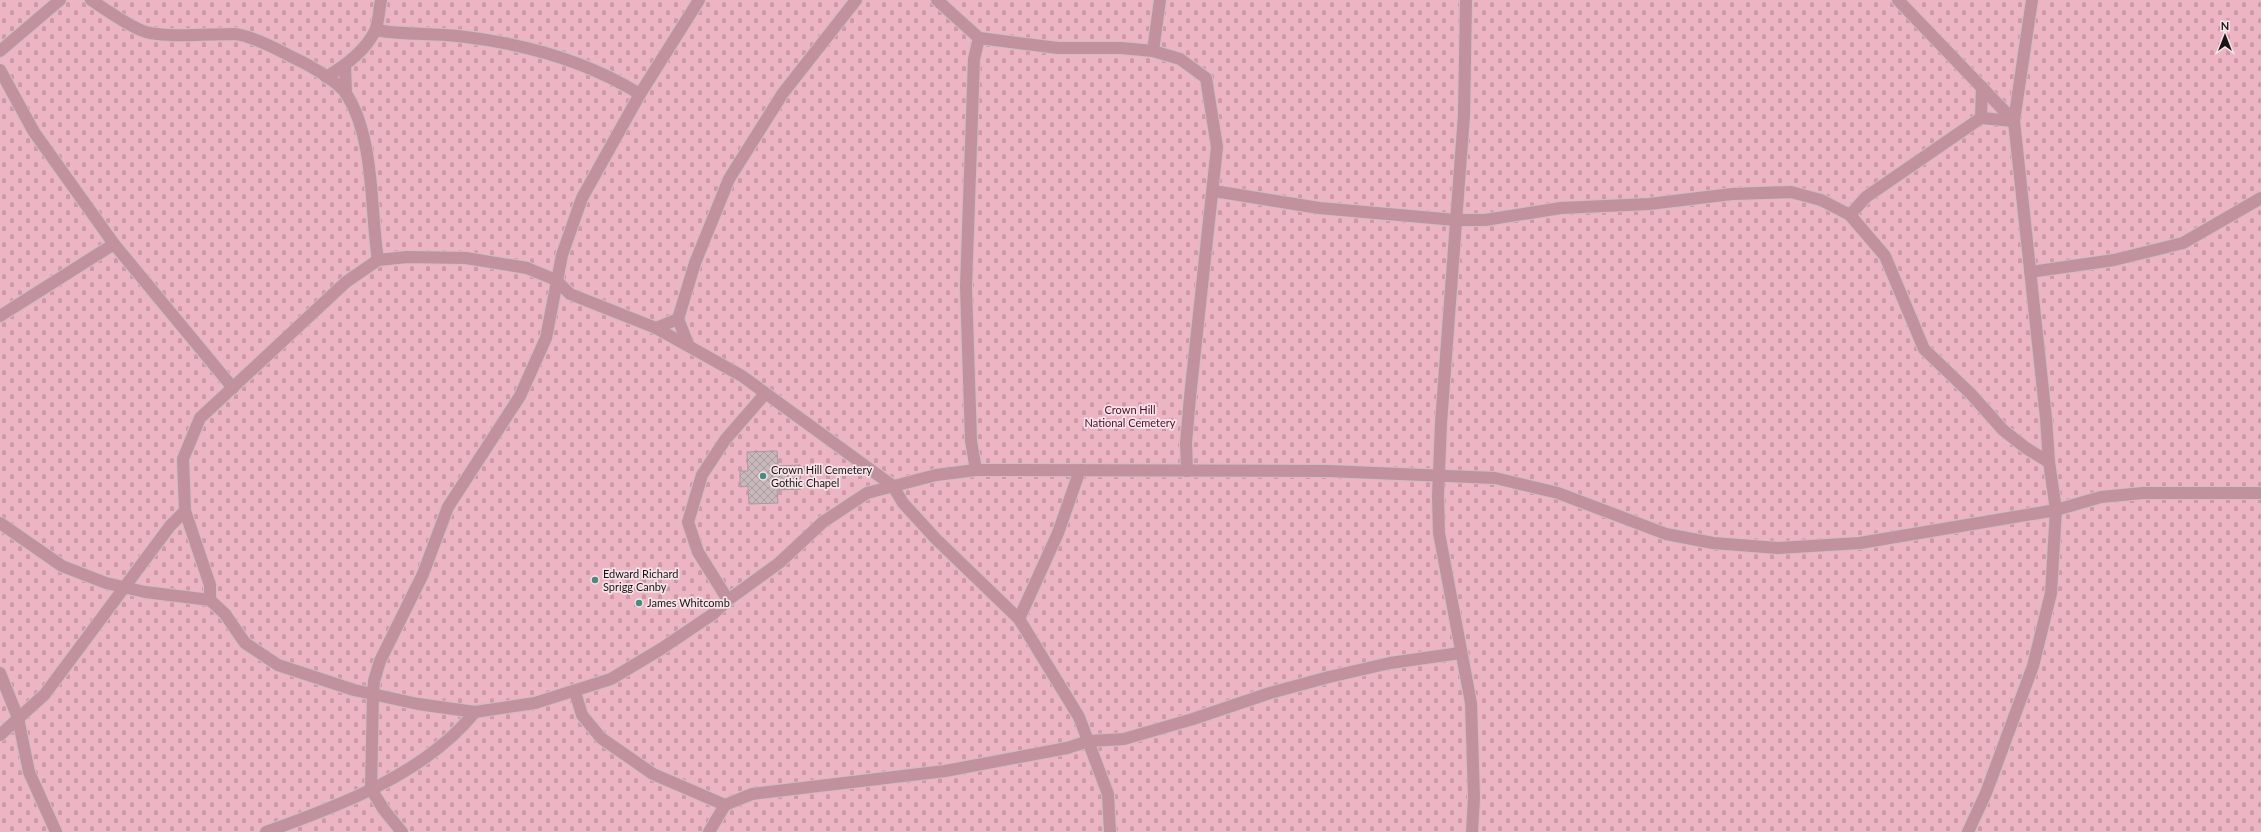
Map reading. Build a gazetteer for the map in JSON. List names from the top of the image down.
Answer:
{
  "parks": ["Crown Hill National Cemetery"],
  "places": ["Crown Hill Cemetery Gothic Chapel", "Edward Richard Sprigg Canby", "James Whitcomb"],
  "north": "top"
}
